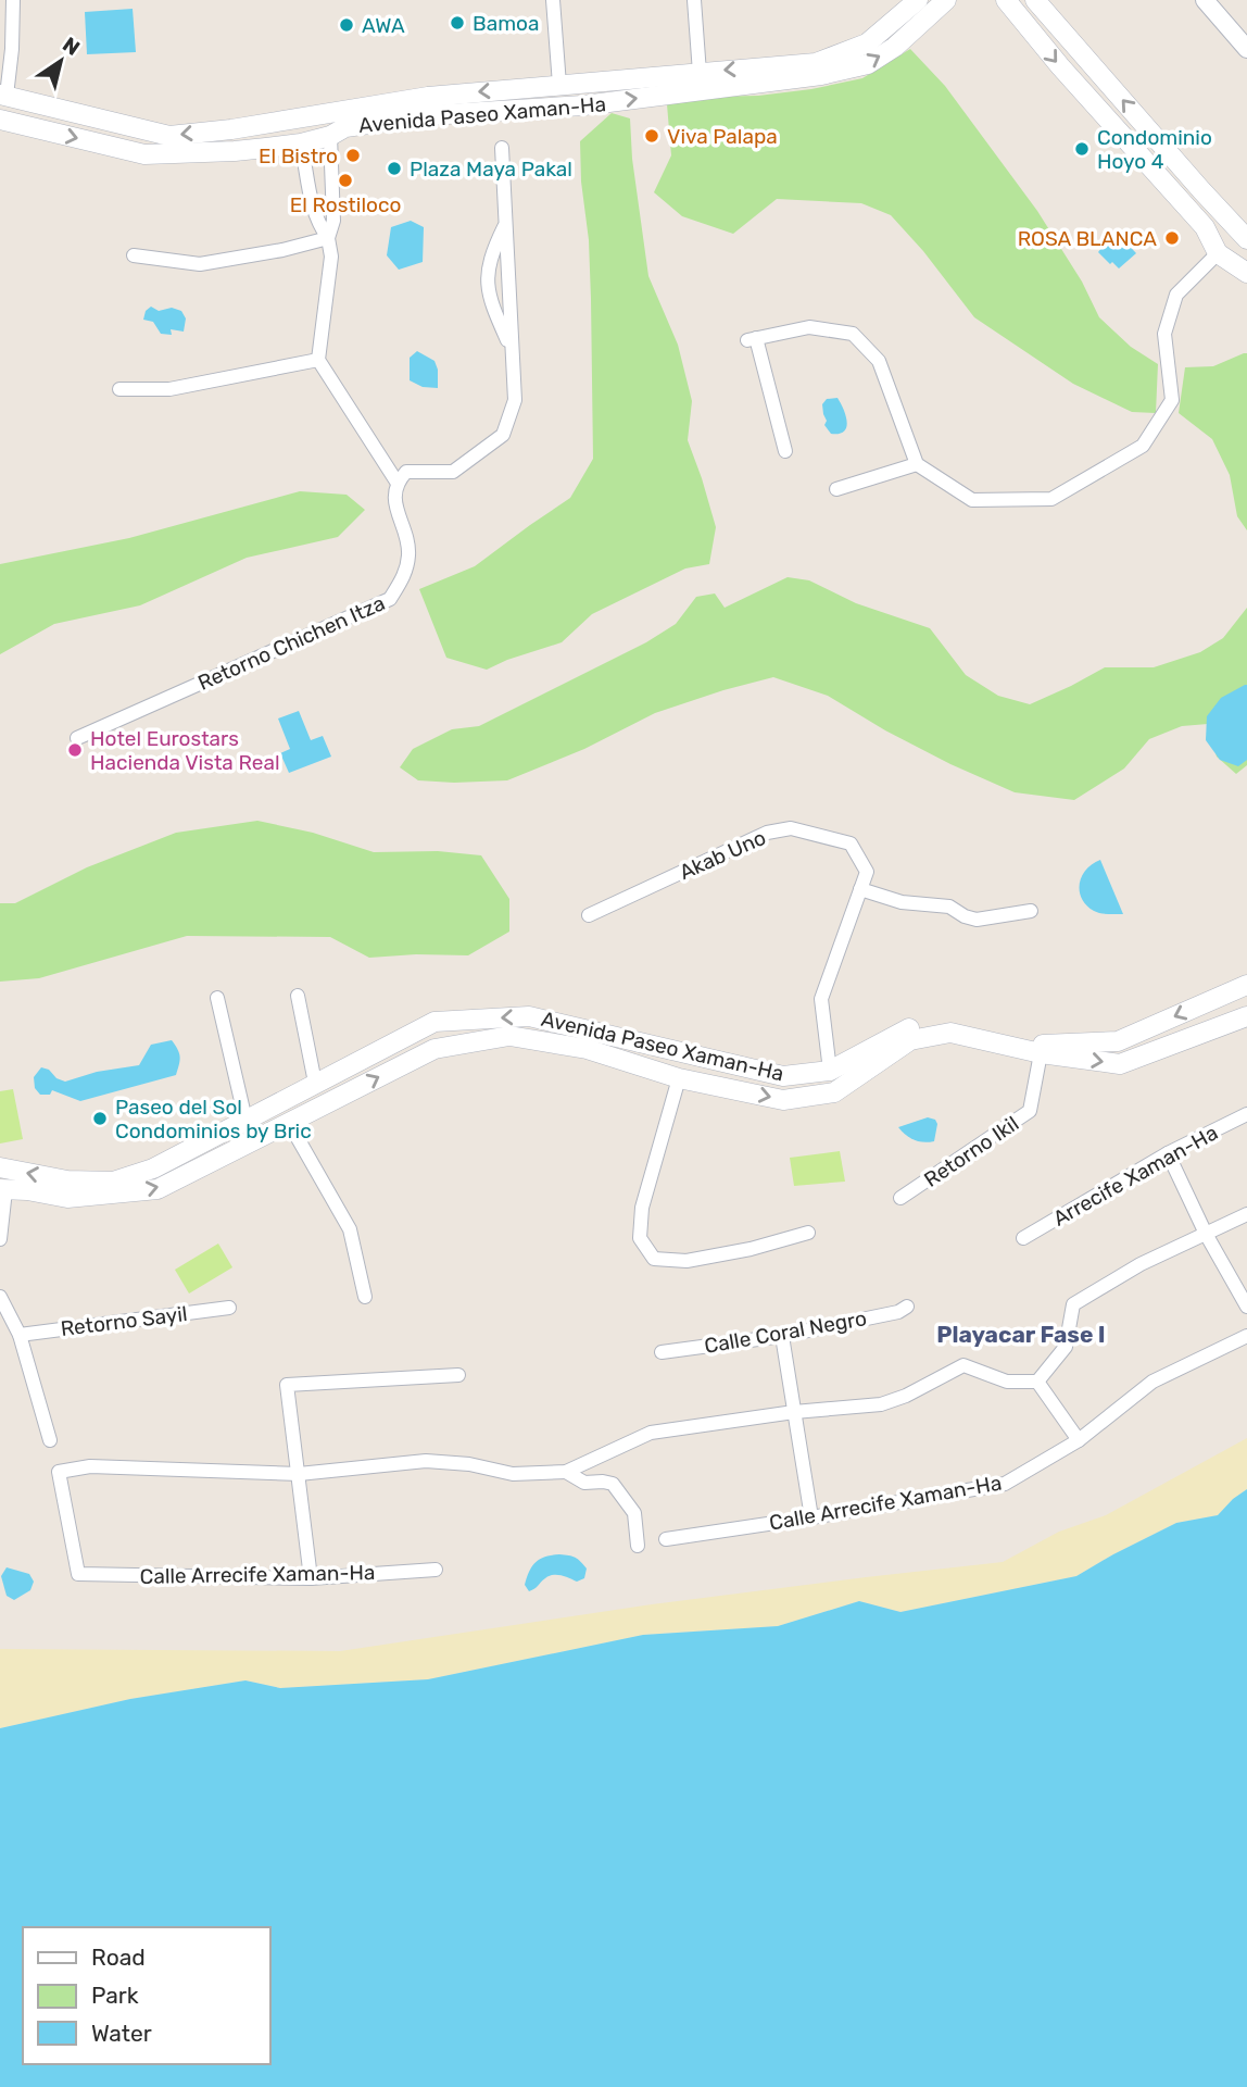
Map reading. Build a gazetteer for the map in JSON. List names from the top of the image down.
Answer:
{
  "streets": {
    "main road": ["Avenida Paseo Xaman-Ha"],
    "street": [
      "Retorno Chichen Itza",
      "Akab Uno",
      "Retorno Ikil",
      "Arrecife Xaman-Ha",
      "Retorno Sayil",
      "Calle Coral Negro",
      "Calle Arrecife Xaman-Ha"
    ]
  },
  "crossings": [
    ["Avenida Paseo Xaman-Ha", "Akab Uno"],
    ["Avenida Paseo Xaman-Ha", "Retorno Ikil"]
  ],
  "districts": ["Playacar Fase I"],
  "places": [
    "Bamoa",
    "AWA",
    "Viva Palapa",
    "Condominio Hoyo 4",
    "El Bistro",
    "Plaza Maya Pakal",
    "El Rostiloco",
    "ROSA BLANCA",
    "Hotel Eurostars Hacienda Vista Real",
    "Paseo del Sol Condominios by Bric"
  ],
  "legend": ["Road", "Park", "Water"],
  "north": "top right"
}
